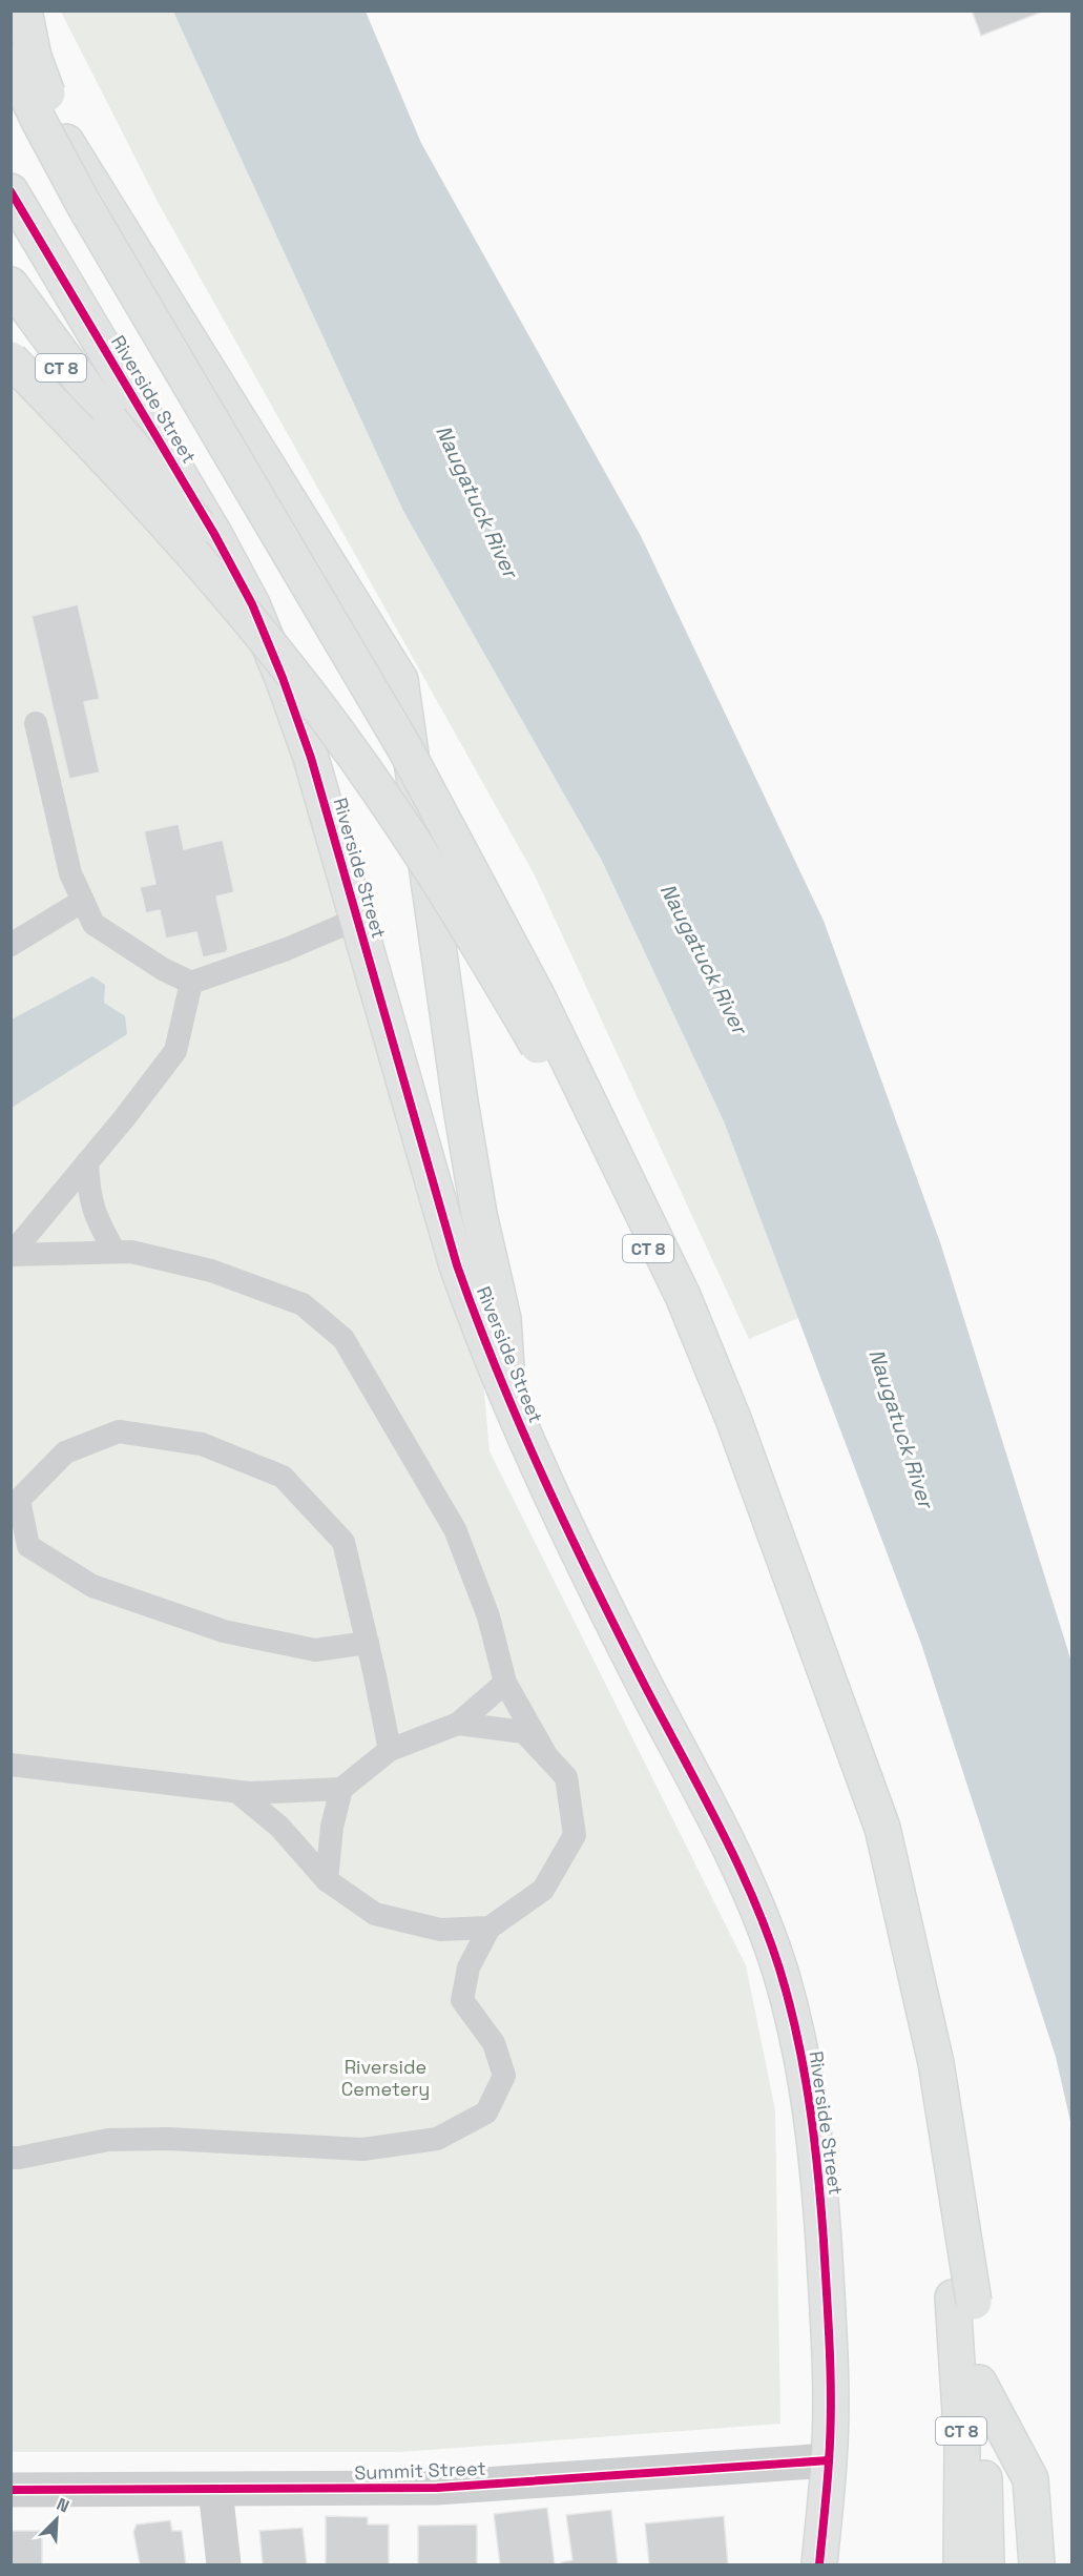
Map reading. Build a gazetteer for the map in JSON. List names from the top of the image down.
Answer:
{
  "streets": {
    "main road": ["CT 8", "Riverside Street"],
    "street": ["Summit Street"]
  },
  "crossings": [
    ["Riverside Street", "Summit Street"]
  ],
  "water": ["Naugatuck River"],
  "parks": ["Riverside Cemetery"],
  "north": "top right"
}
